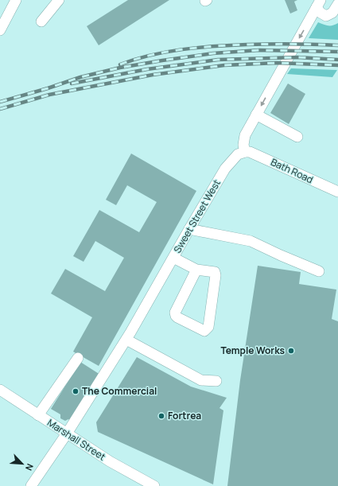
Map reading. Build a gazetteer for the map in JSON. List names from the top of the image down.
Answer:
{
  "streets": {
    "street": ["Bath Road", "Sweet Street West", "Marshall Street"]
  },
  "crossings": [
    ["Bath Road", "Sweet Street West"],
    ["Sweet Street West", "Marshall Street"]
  ],
  "places": ["Temple Works", "The Commercial", "Fortrea"],
  "north": "bottom right"
}
